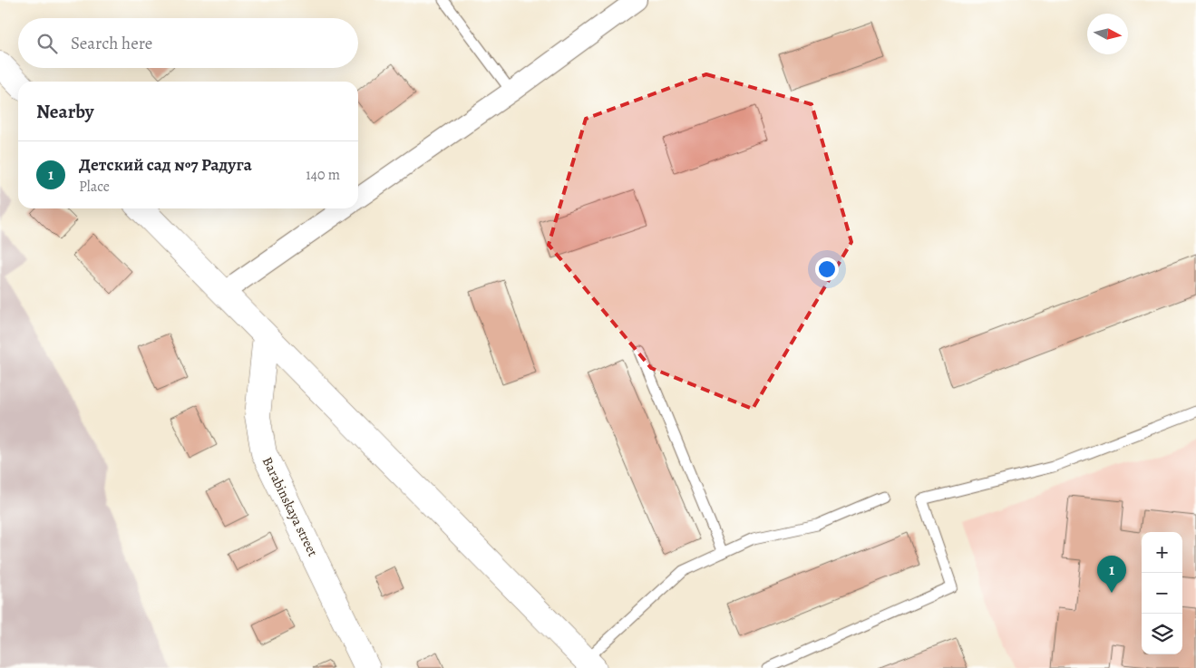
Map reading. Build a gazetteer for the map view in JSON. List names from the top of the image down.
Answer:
{
  "streets": {
    "main road": ["Barabinskaya street"]
  },
  "north": "right",
  "page": {
    "search": "Search here",
    "heading": "Nearby",
    "list": [
      {
        "mark": "1",
        "name": "Детский сад №7 Радуга",
        "note": "Place",
        "value": "140 m"
      }
    ],
    "map_buttons": ["+", "−"],
    "pins": "1"
  }
}
